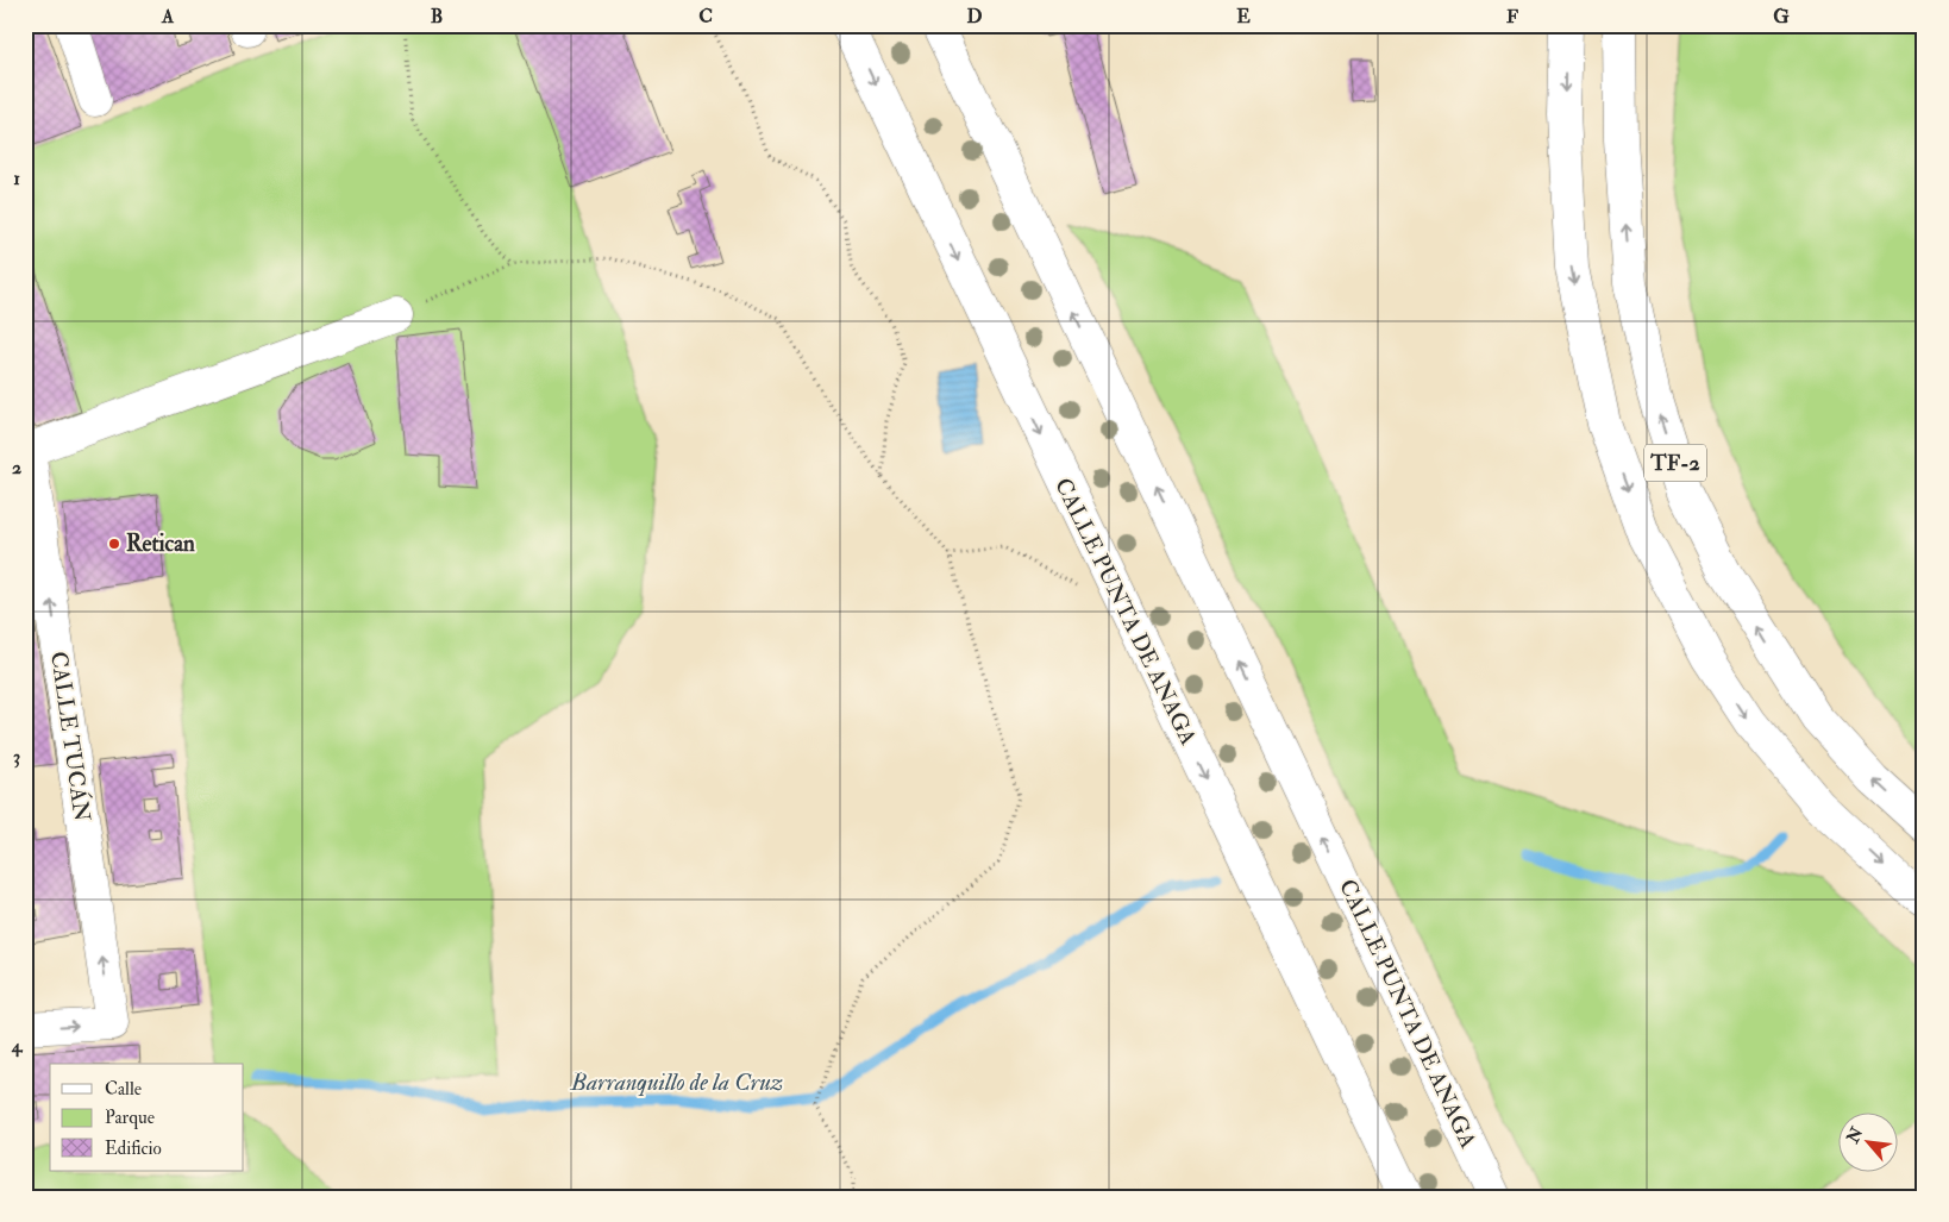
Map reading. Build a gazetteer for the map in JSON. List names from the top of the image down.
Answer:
{
  "streets": {
    "main road": ["TF-2", "CALLE PUNTA DE ANAGA", "CALLE TUCÁN"]
  },
  "one_way": ["CALLE TUCÁN"],
  "water": ["Barranquillo de la Cruz"],
  "places": ["Retican"],
  "legend": ["Calle", "Parque", "Edificio"],
  "north": "top left",
  "grid": {
    "columns": [
      "A",
      "B",
      "C",
      "D",
      "E",
      "F",
      "G"
    ],
    "rows": [
      "1",
      "2",
      "3",
      "4"
    ]
  }
}
